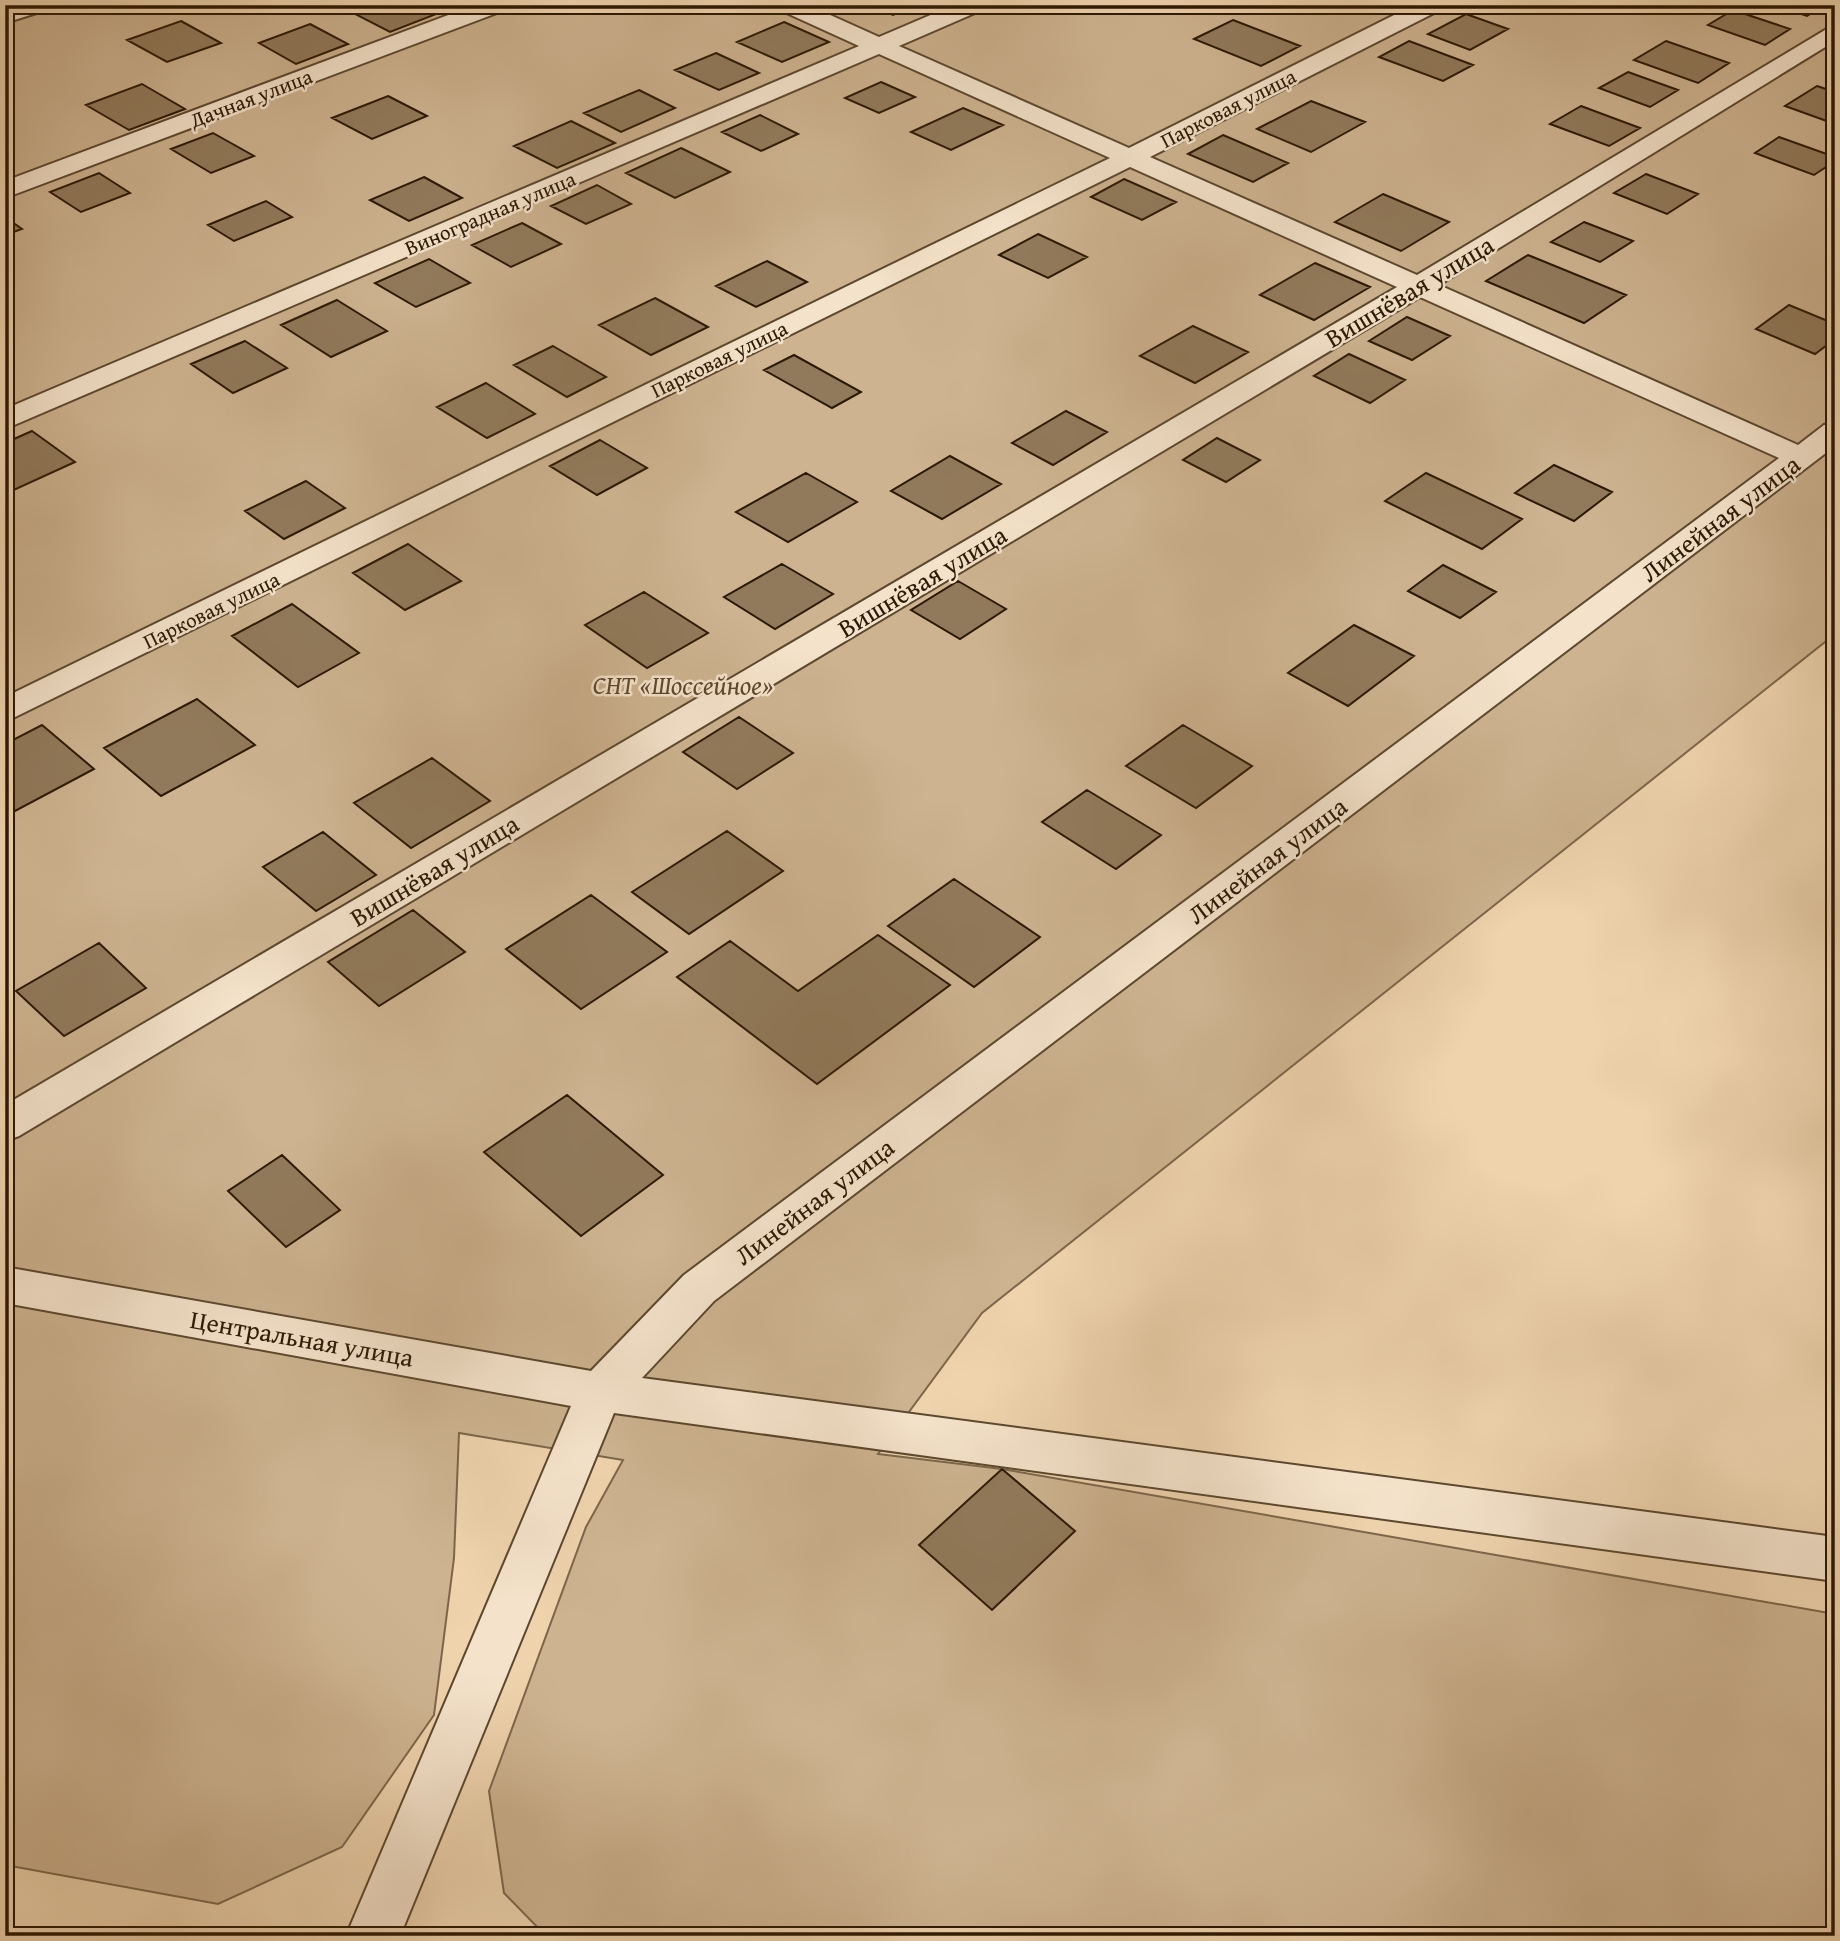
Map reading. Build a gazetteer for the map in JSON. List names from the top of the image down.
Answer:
{
  "streets": {
    "street": [
      "Дачная улица",
      "Парковая улица",
      "Виноградная улица",
      "Вишнёвая улица",
      "Линейная улица",
      "Центральная улица"
    ]
  },
  "crossings": [
    ["Линейная улица", "Центральная улица"]
  ],
  "parks": ["СНТ «Шоссейное»"]
}
